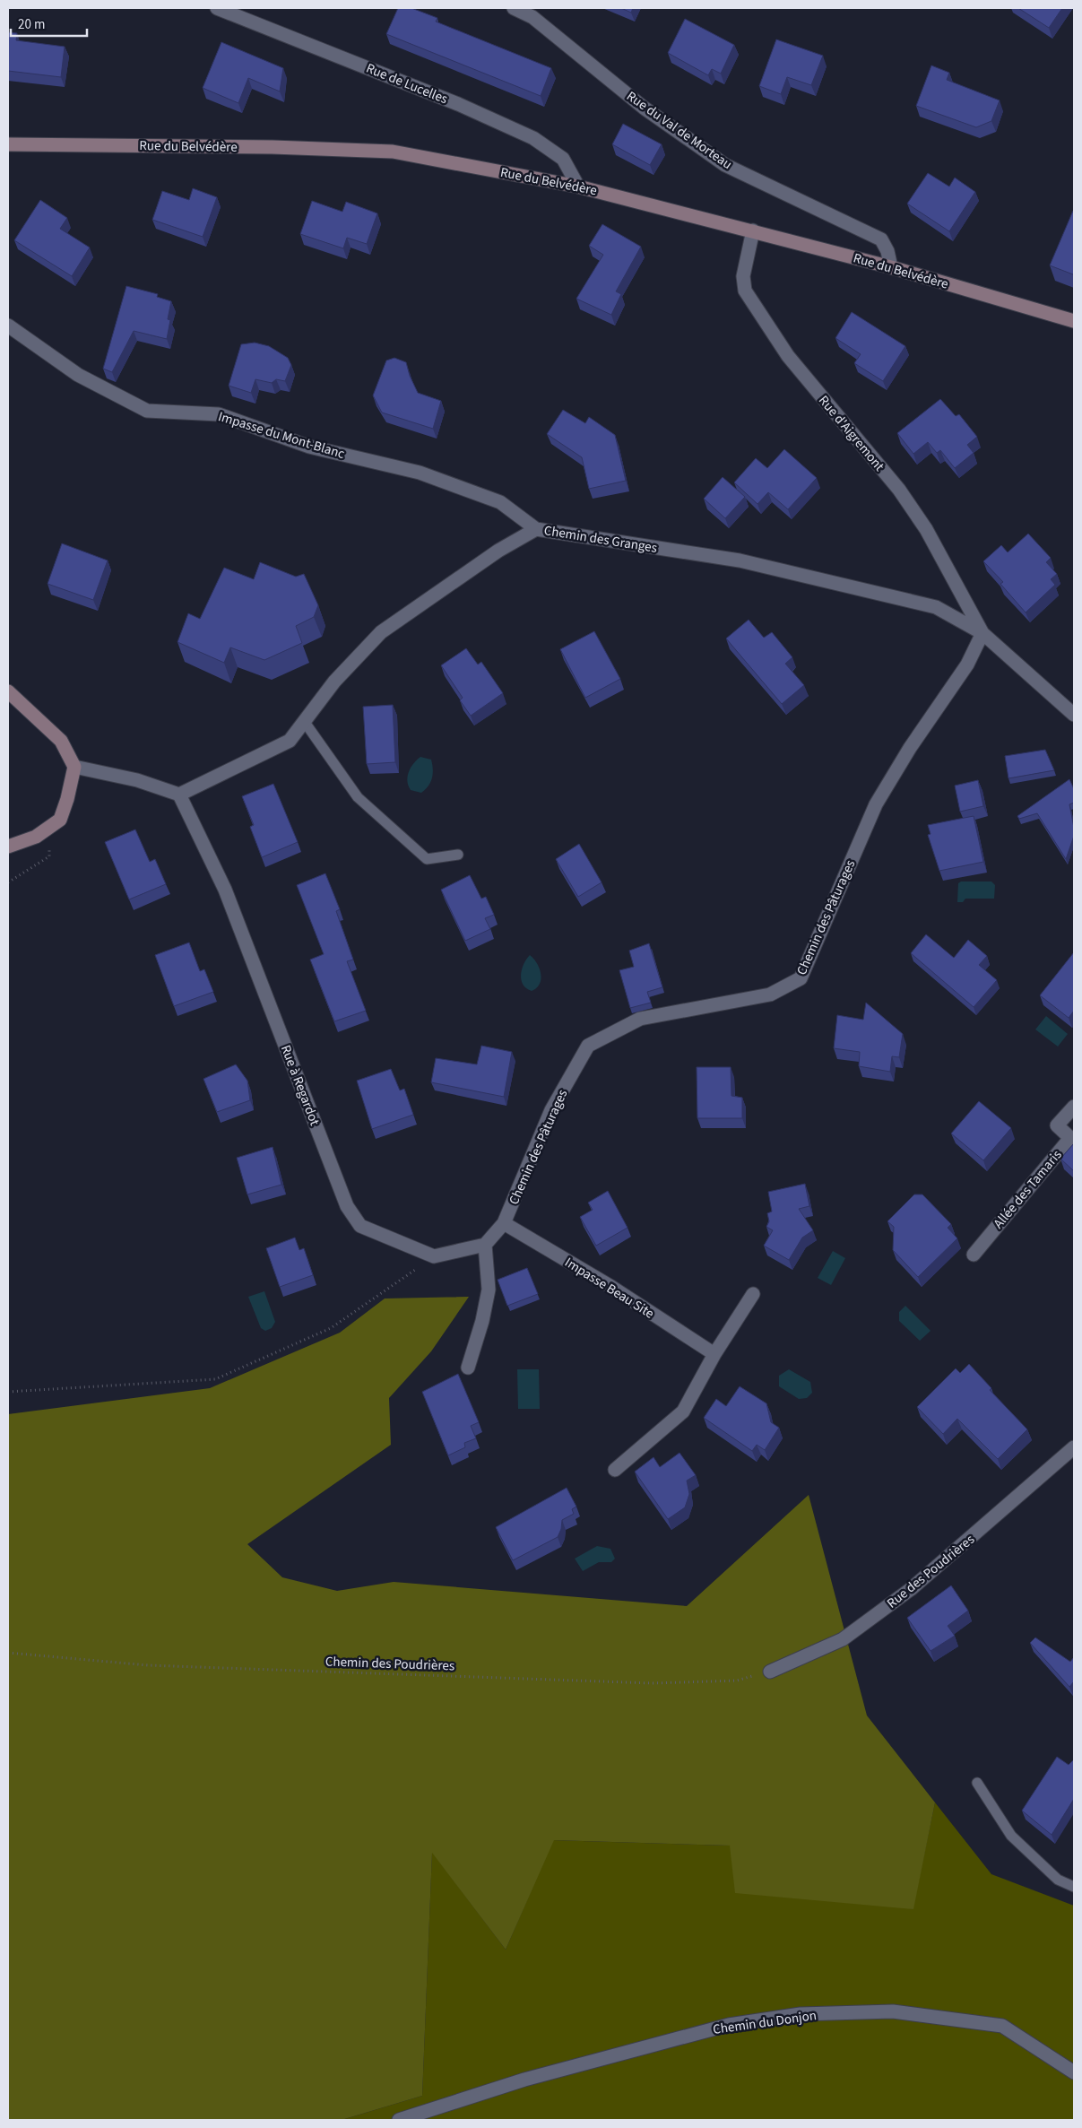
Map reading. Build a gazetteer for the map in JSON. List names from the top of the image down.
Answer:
{
  "streets": {
    "street": [
      "Rue de Lucelles",
      "Rue du Val de Morteau",
      "Rue du Belvédère",
      "Rue d'Aigremont",
      "Impasse du Mont-Blanc",
      "Chemin des Granges",
      "Chemin des Pâturages",
      "Rue à Regardot",
      "Allée des Tamaris",
      "Impasse Beau Site",
      "Rue des Poudrières",
      "Chemin du Donjon"
    ],
    "path": ["Chemin des Poudrières"]
  },
  "crossings": [
    ["Rue de Lucelles", "Rue du Belvédère"],
    ["Rue du Val de Morteau", "Rue du Belvédère"],
    ["Rue du Belvédère", "Rue d'Aigremont"],
    ["Rue d'Aigremont", "Chemin des Granges"],
    ["Rue d'Aigremont", "Chemin des Pâturages"],
    ["Impasse du Mont-Blanc", "Chemin des Granges"],
    ["Chemin des Granges", "Chemin des Pâturages"],
    ["Chemin des Granges", "Rue à Regardot"],
    ["Chemin des Pâturages", "Impasse Beau Site"],
    ["Rue des Poudrières", "Chemin des Poudrières"]
  ],
  "scale_bar": "20 m"
}
